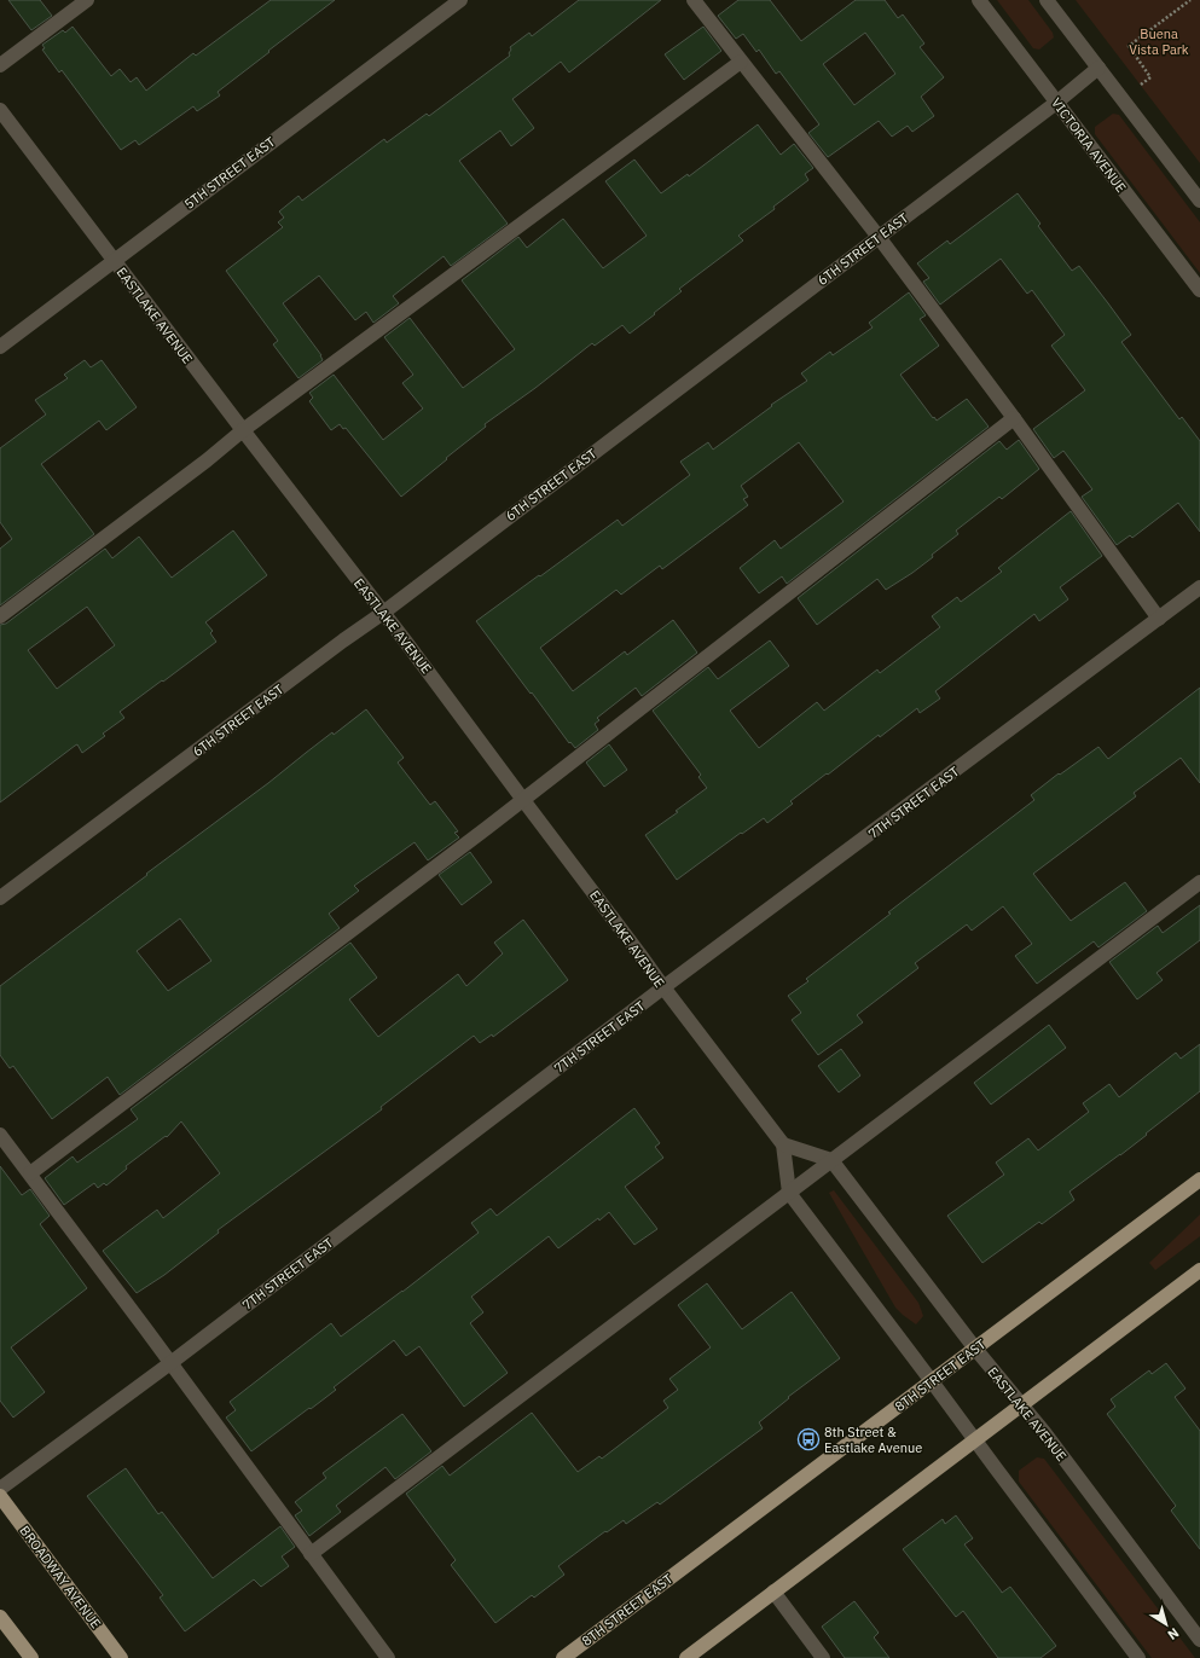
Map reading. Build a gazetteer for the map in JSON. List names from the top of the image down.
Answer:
{
  "streets": {
    "main road": ["8TH STREET EAST", "BROADWAY AVENUE"],
    "street": [
      "VICTORIA AVENUE",
      "5TH STREET EAST",
      "6TH STREET EAST",
      "EASTLAKE AVENUE",
      "7TH STREET EAST"
    ]
  },
  "crossings": [
    ["VICTORIA AVENUE", "6TH STREET EAST"],
    ["5TH STREET EAST", "EASTLAKE AVENUE"],
    ["6TH STREET EAST", "EASTLAKE AVENUE"],
    ["EASTLAKE AVENUE", "7TH STREET EAST"],
    ["EASTLAKE AVENUE", "8TH STREET EAST"]
  ],
  "parks": ["Buena Vista Park"],
  "places": {
    "bus stop": ["8th Street & Eastlake Avenue"]
  },
  "north": "bottom right"
}
